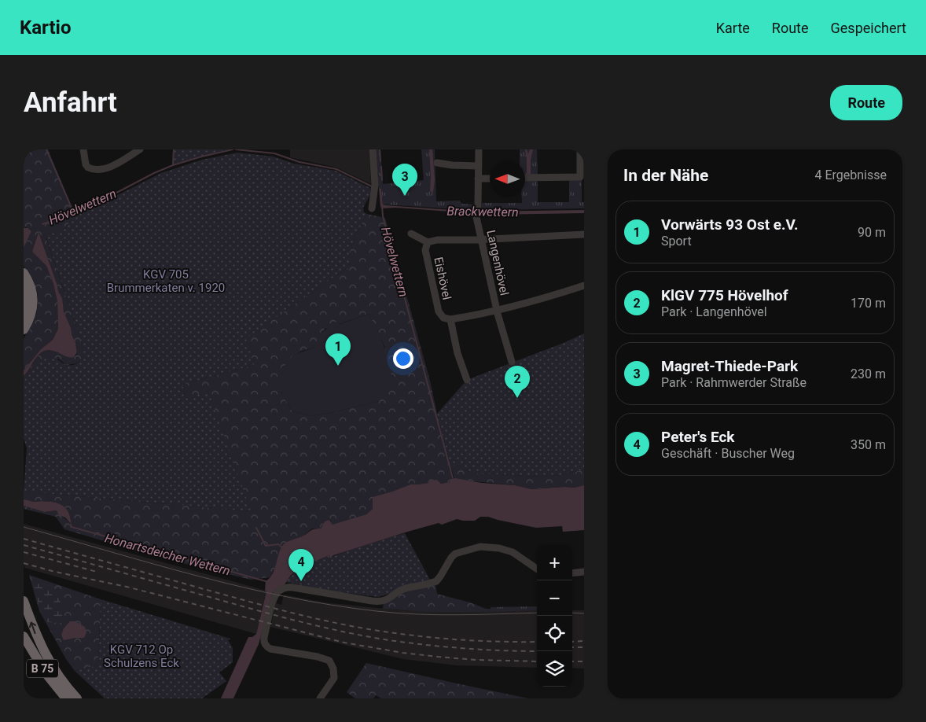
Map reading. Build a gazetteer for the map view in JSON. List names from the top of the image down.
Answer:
{
  "streets": {
    "highway": ["B 75"],
    "street": ["Langenhövel", "Eishövel"]
  },
  "water": ["Hövelwettern", "Brackwettern", "Honartsdeicher Wettern"],
  "parks": ["KGV 705 Brummerkaten v. 1920", "KGV 712 Op Schulzens Eck"],
  "north": "left",
  "page": {
    "header": "Kartio",
    "nav": ["Karte", "Route", "Gespeichert"],
    "buttons": "Route",
    "title": "Anfahrt",
    "heading": ["In der Nähe", "4 Ergebnisse"],
    "pins": [
      "3",
      "1",
      "2",
      "4"
    ],
    "list": [
      {
        "mark": "1",
        "name": "Vorwärts 93 Ost e.V.",
        "note": "Sport",
        "value": "90 m"
      },
      {
        "mark": "2",
        "name": "KlGV 775 Hövelhof",
        "note": "Park · Langenhövel",
        "value": "170 m"
      },
      {
        "mark": "3",
        "name": "Magret-Thiede-Park",
        "note": "Park · Rahmwerder Straße",
        "value": "230 m"
      },
      {
        "mark": "4",
        "name": "Peter's Eck",
        "note": "Geschäft · Buscher Weg",
        "value": "350 m"
      }
    ],
    "map_buttons": ["+", "−"]
  }
}
